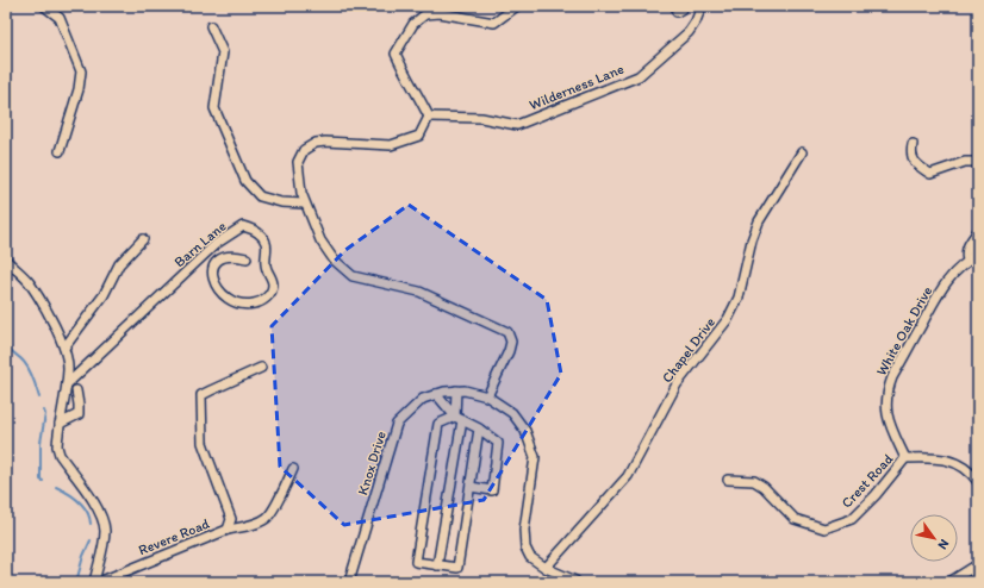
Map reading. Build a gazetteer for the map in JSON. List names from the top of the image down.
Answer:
{
  "streets": {
    "street": [
      "Wilderness Lane",
      "Barn Lane",
      "White Oak Drive",
      "Chapel Drive",
      "Knox Drive",
      "Crest Road",
      "Revere Road"
    ]
  },
  "crossings": [
    ["White Oak Drive", "Crest Road"],
    ["Chapel Drive", "Knox Drive"]
  ],
  "north": "bottom right"
}
